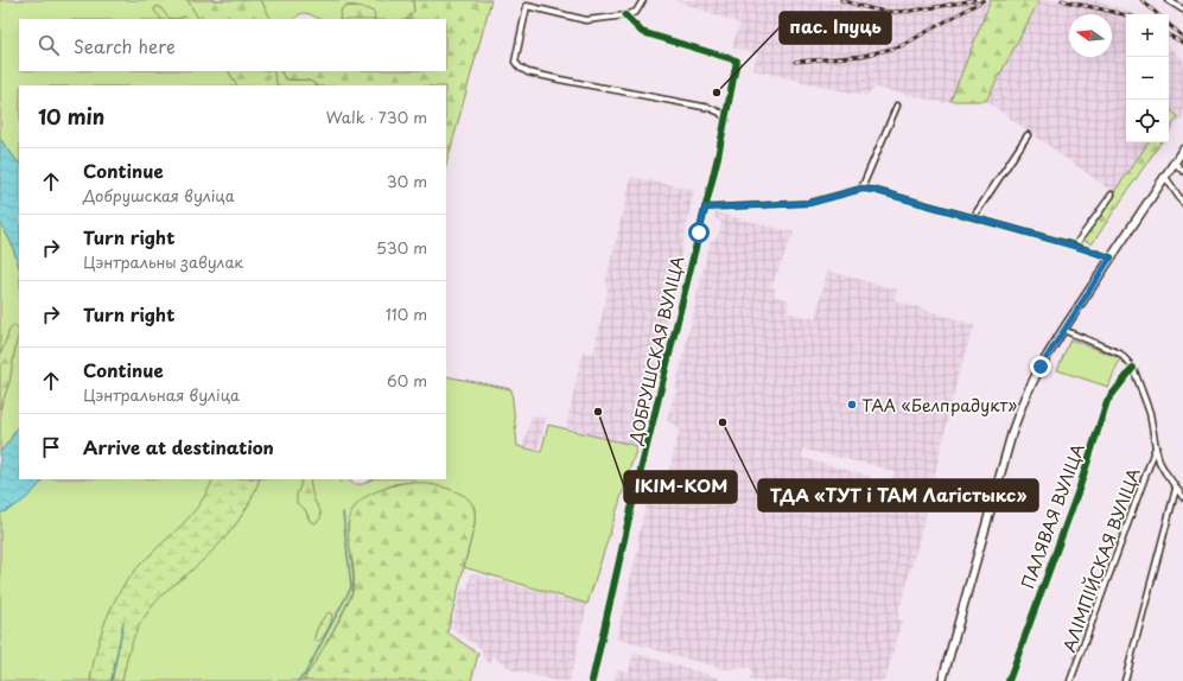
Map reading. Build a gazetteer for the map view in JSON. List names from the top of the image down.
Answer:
{
  "streets": {
    "street": ["ДОБРУШСКАЯ ВУЛІЦА", "ПАЛЯВАЯ ВУЛІЦА", "АЛІМПІЙСКАЯ ВУЛІЦА"]
  },
  "places": [
    "пас. Іпуць",
    "ТАА «Белпрадукт»",
    "IKIM-KOM",
    "ТДА «ТУТ і ТАМ Лагістыкс»"
  ],
  "north": "left",
  "page": {
    "map_buttons": ["+", "−"],
    "search": "Search here",
    "heading": ["10 min", "Walk · 730 m"],
    "list": [
      ["Continue", "Добрушская вуліца", "30 m"],
      ["Turn right", "Цэнтральны завулак", "530 m"],
      ["Turn right", "110 m"],
      ["Continue", "Цэнтральная вуліца", "60 m"],
      "Arrive at destination"
    ]
  }
}
